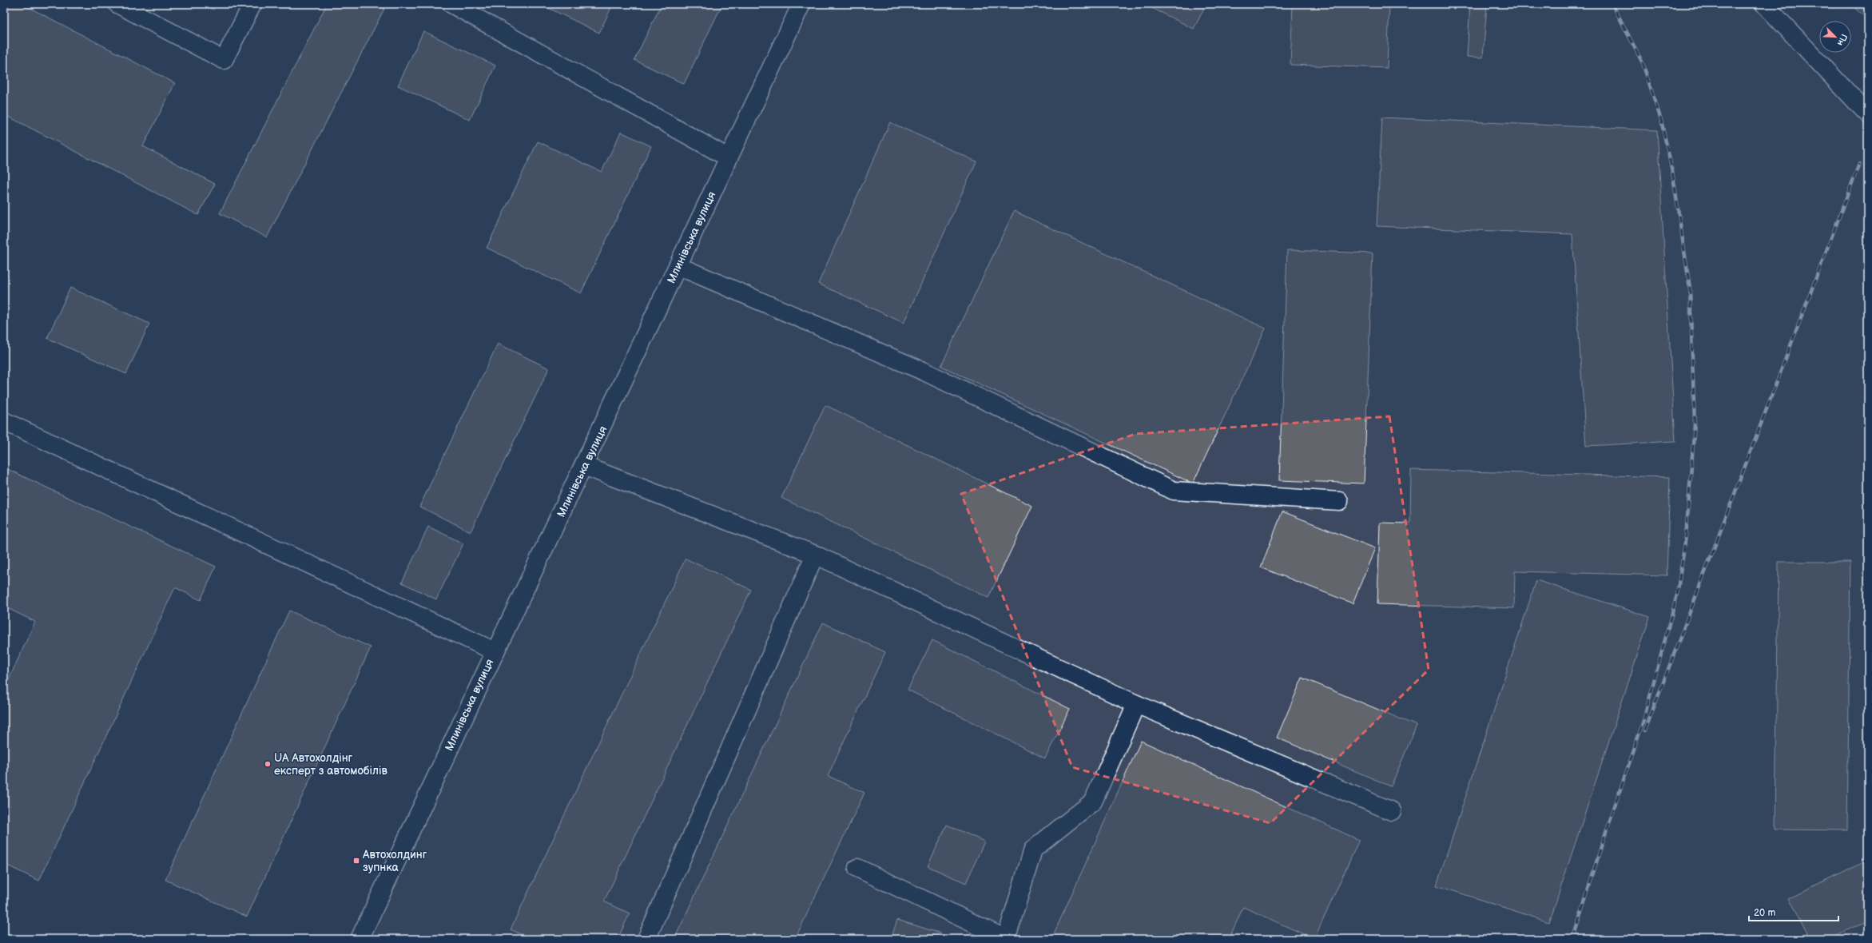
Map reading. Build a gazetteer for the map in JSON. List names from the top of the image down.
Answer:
{
  "streets": {
    "main road": ["Млинівська вулиця"]
  },
  "places": {
    "other": ["UA Автохолдінг експерт з автомобілів"],
    "transit": ["Автохолдинг зупнка"]
  },
  "scale_bar": "20 m",
  "north": "bottom right"
}
